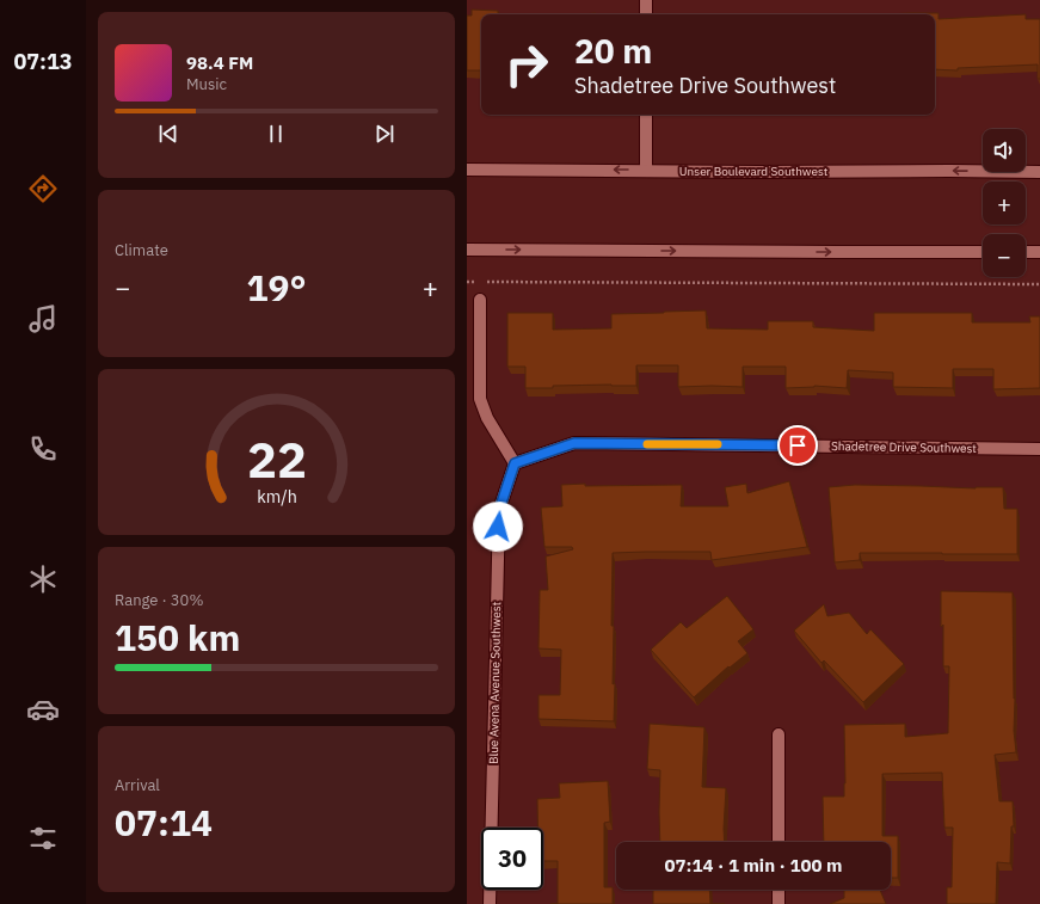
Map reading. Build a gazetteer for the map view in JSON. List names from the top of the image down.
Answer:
{
  "streets": {
    "street": ["Unser Boulevard Southwest", "Shadetree Drive Southwest", "Blue Avena Avenue Southwest"]
  },
  "crossings": [
    ["Shadetree Drive Southwest", "Blue Avena Avenue Southwest"]
  ],
  "page": {
    "tabs": "07:13",
    "turn": ["20 m", "Shadetree Drive Southwest"],
    "song": ["98.4 FM", "Music"],
    "map_buttons": ["+", "−"],
    "tile": [
      "Climate",
      ["Range · 30%", "150 km"],
      ["Arrival", "07:14"]
    ],
    "heat": ["−", "19°", "+"],
    "limit": "30",
    "trip": "07:14 · 1 min · 100 m",
    "gauge": ["22", "km/h"]
  }
}
